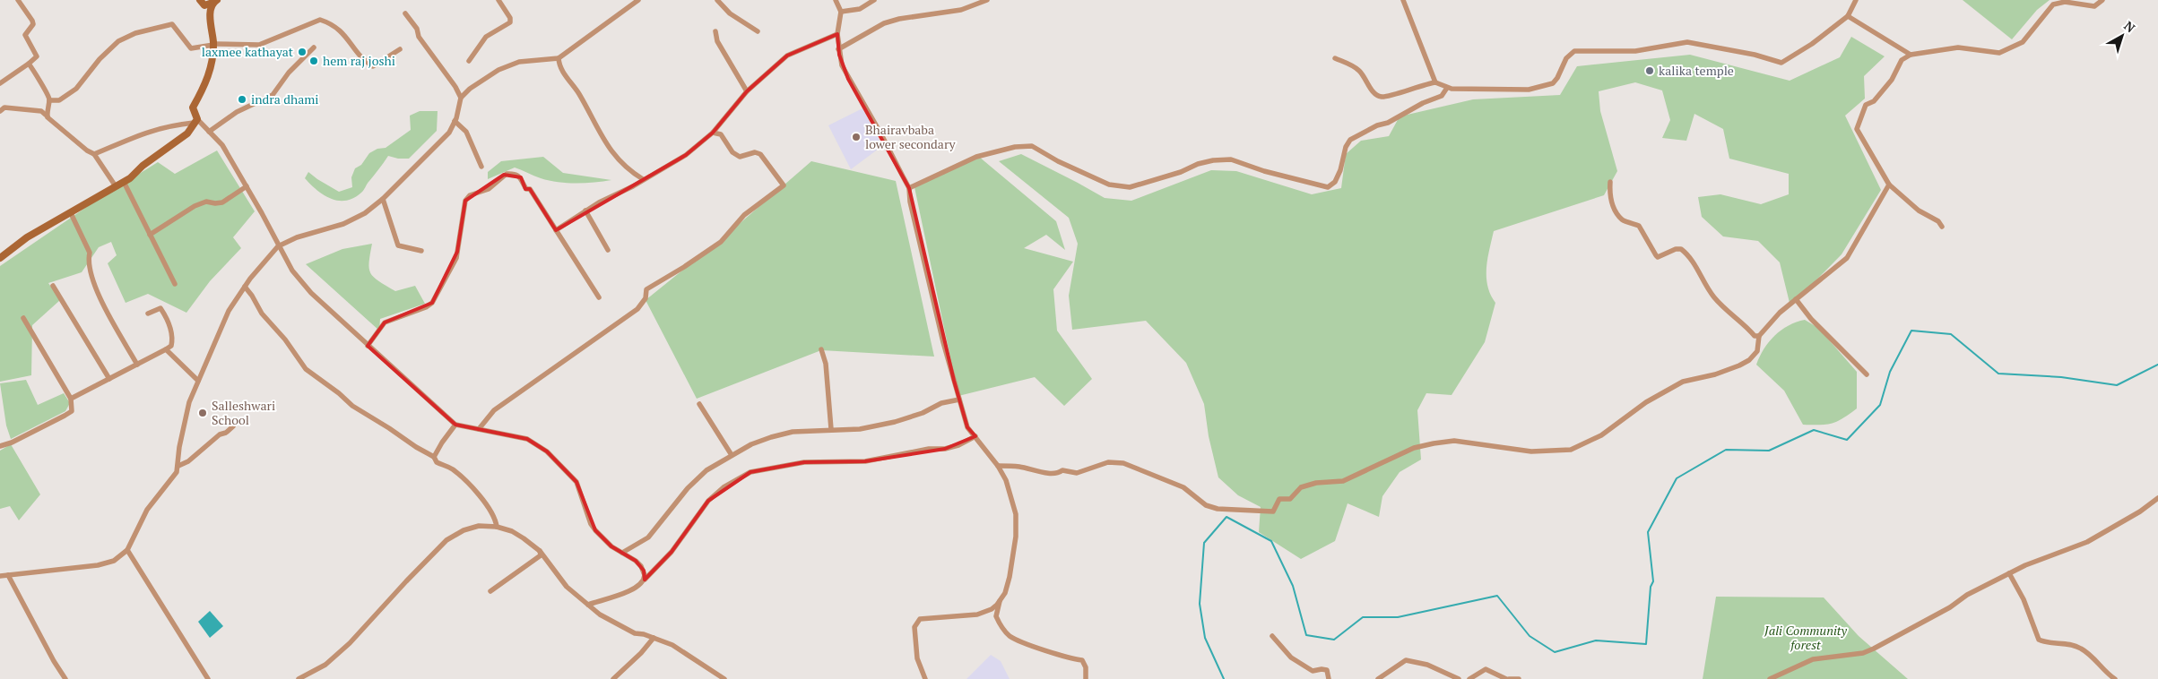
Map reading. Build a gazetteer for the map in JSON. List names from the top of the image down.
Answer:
{
  "parks": ["Jali Community forest"],
  "places": [
    "laxmee kathayat",
    "hem raj joshi",
    "kalika temple",
    "indra dhami",
    "Bhairavbaba lower secondary",
    "Salleshwari School"
  ],
  "north": "top right"
}
